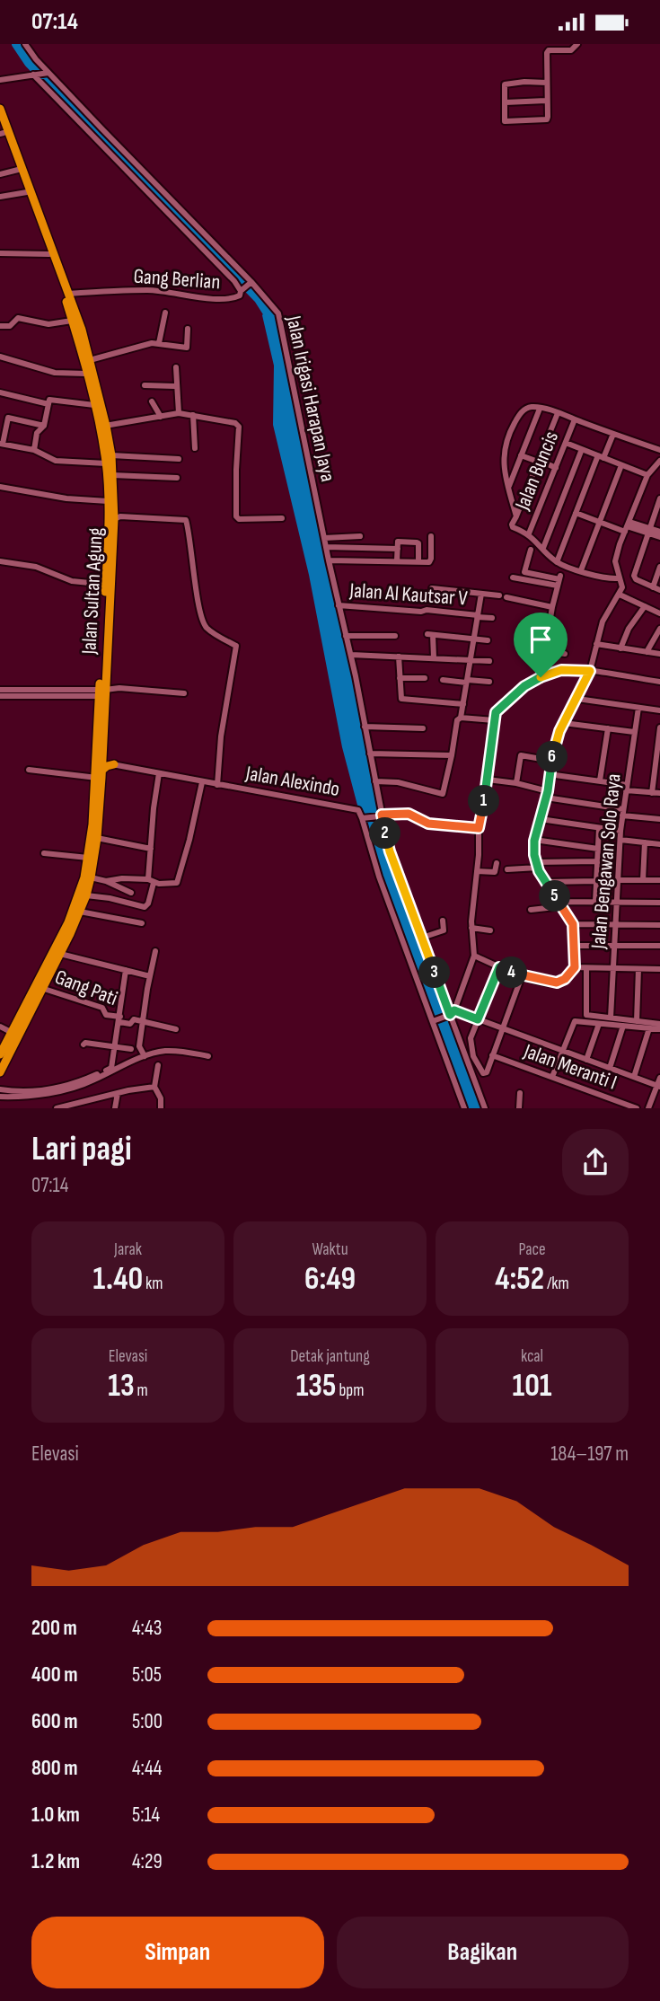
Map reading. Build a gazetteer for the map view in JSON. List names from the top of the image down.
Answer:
{
  "streets": {
    "highway": ["Jalan Sultan Agung"],
    "street": [
      "Gang Berlian",
      "Jalan Irigasi Harapan Jaya",
      "Jalan Buncis",
      "Jalan Al Kautsar V",
      "Jalan Alexindo",
      "Jalan Bengawan Solo Raya",
      "Gang Pati",
      "Jalan Meranti I"
    ]
  },
  "crossings": [
    ["Gang Berlian", "Jalan Irigasi Harapan Jaya"],
    ["Gang Berlian", "Jalan Sultan Agung"],
    ["Jalan Irigasi Harapan Jaya", "Jalan Al Kautsar V"],
    ["Jalan Sultan Agung", "Gang Pati"]
  ],
  "page": {
    "status": "07:14",
    "pins": [
      "6",
      "1",
      "2",
      "5",
      "3",
      "4"
    ],
    "heading": ["Lari pagi", "07:14"],
    "stats": [
      ["Jarak", "1.40 km"],
      ["Waktu", "6:49"],
      ["Pace", "4:52 /km"],
      ["Elevasi", "13 m"],
      ["Detak jantung", "135 bpm"],
      ["kcal", "101"]
    ],
    "chart": ["Elevasi", "184–197 m"],
    "list": [
      {
        "name": "200 m",
        "note": "4:43"
      },
      {
        "name": "400 m",
        "note": "5:05"
      },
      {
        "name": "600 m",
        "note": "5:00"
      },
      {
        "name": "800 m",
        "note": "4:44"
      },
      {
        "name": "1.0 km",
        "note": "5:14"
      },
      {
        "name": "1.2 km",
        "note": "4:29"
      }
    ],
    "buttons": ["Simpan", "Bagikan"]
  }
}
